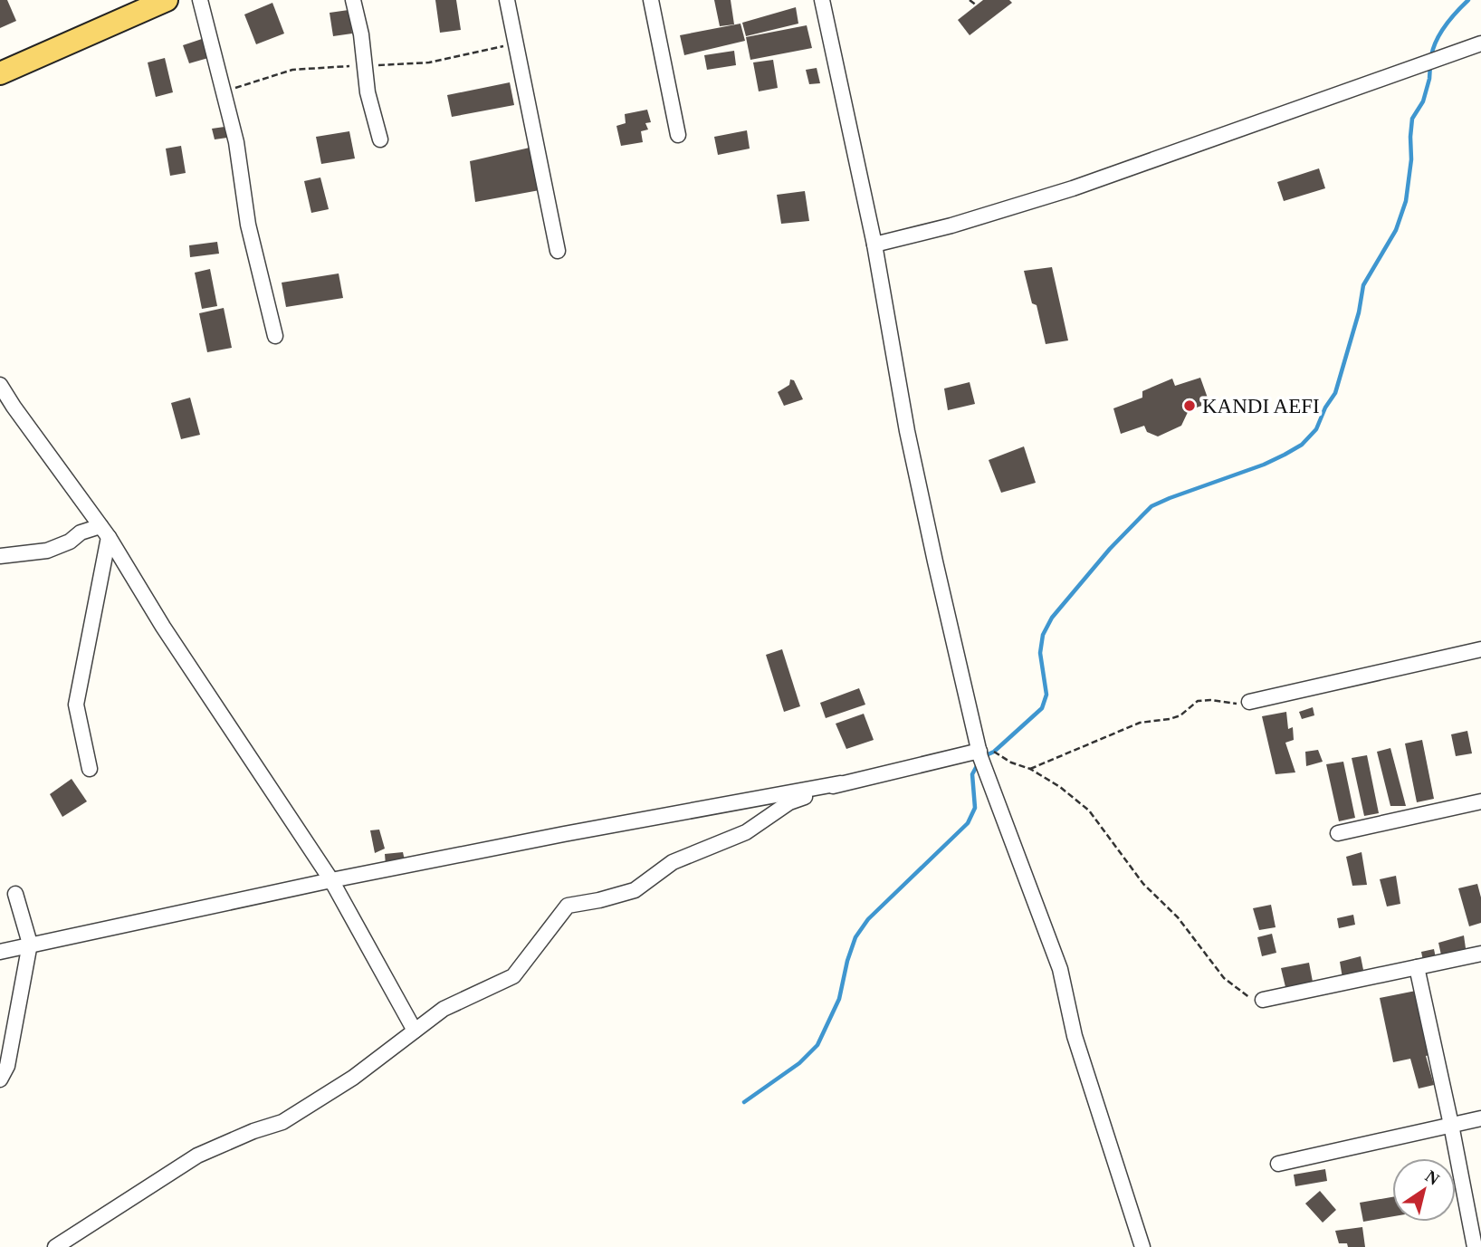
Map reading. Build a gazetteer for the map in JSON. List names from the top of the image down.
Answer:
{
  "places": ["KANDI AEFI"],
  "north": "top right"
}
